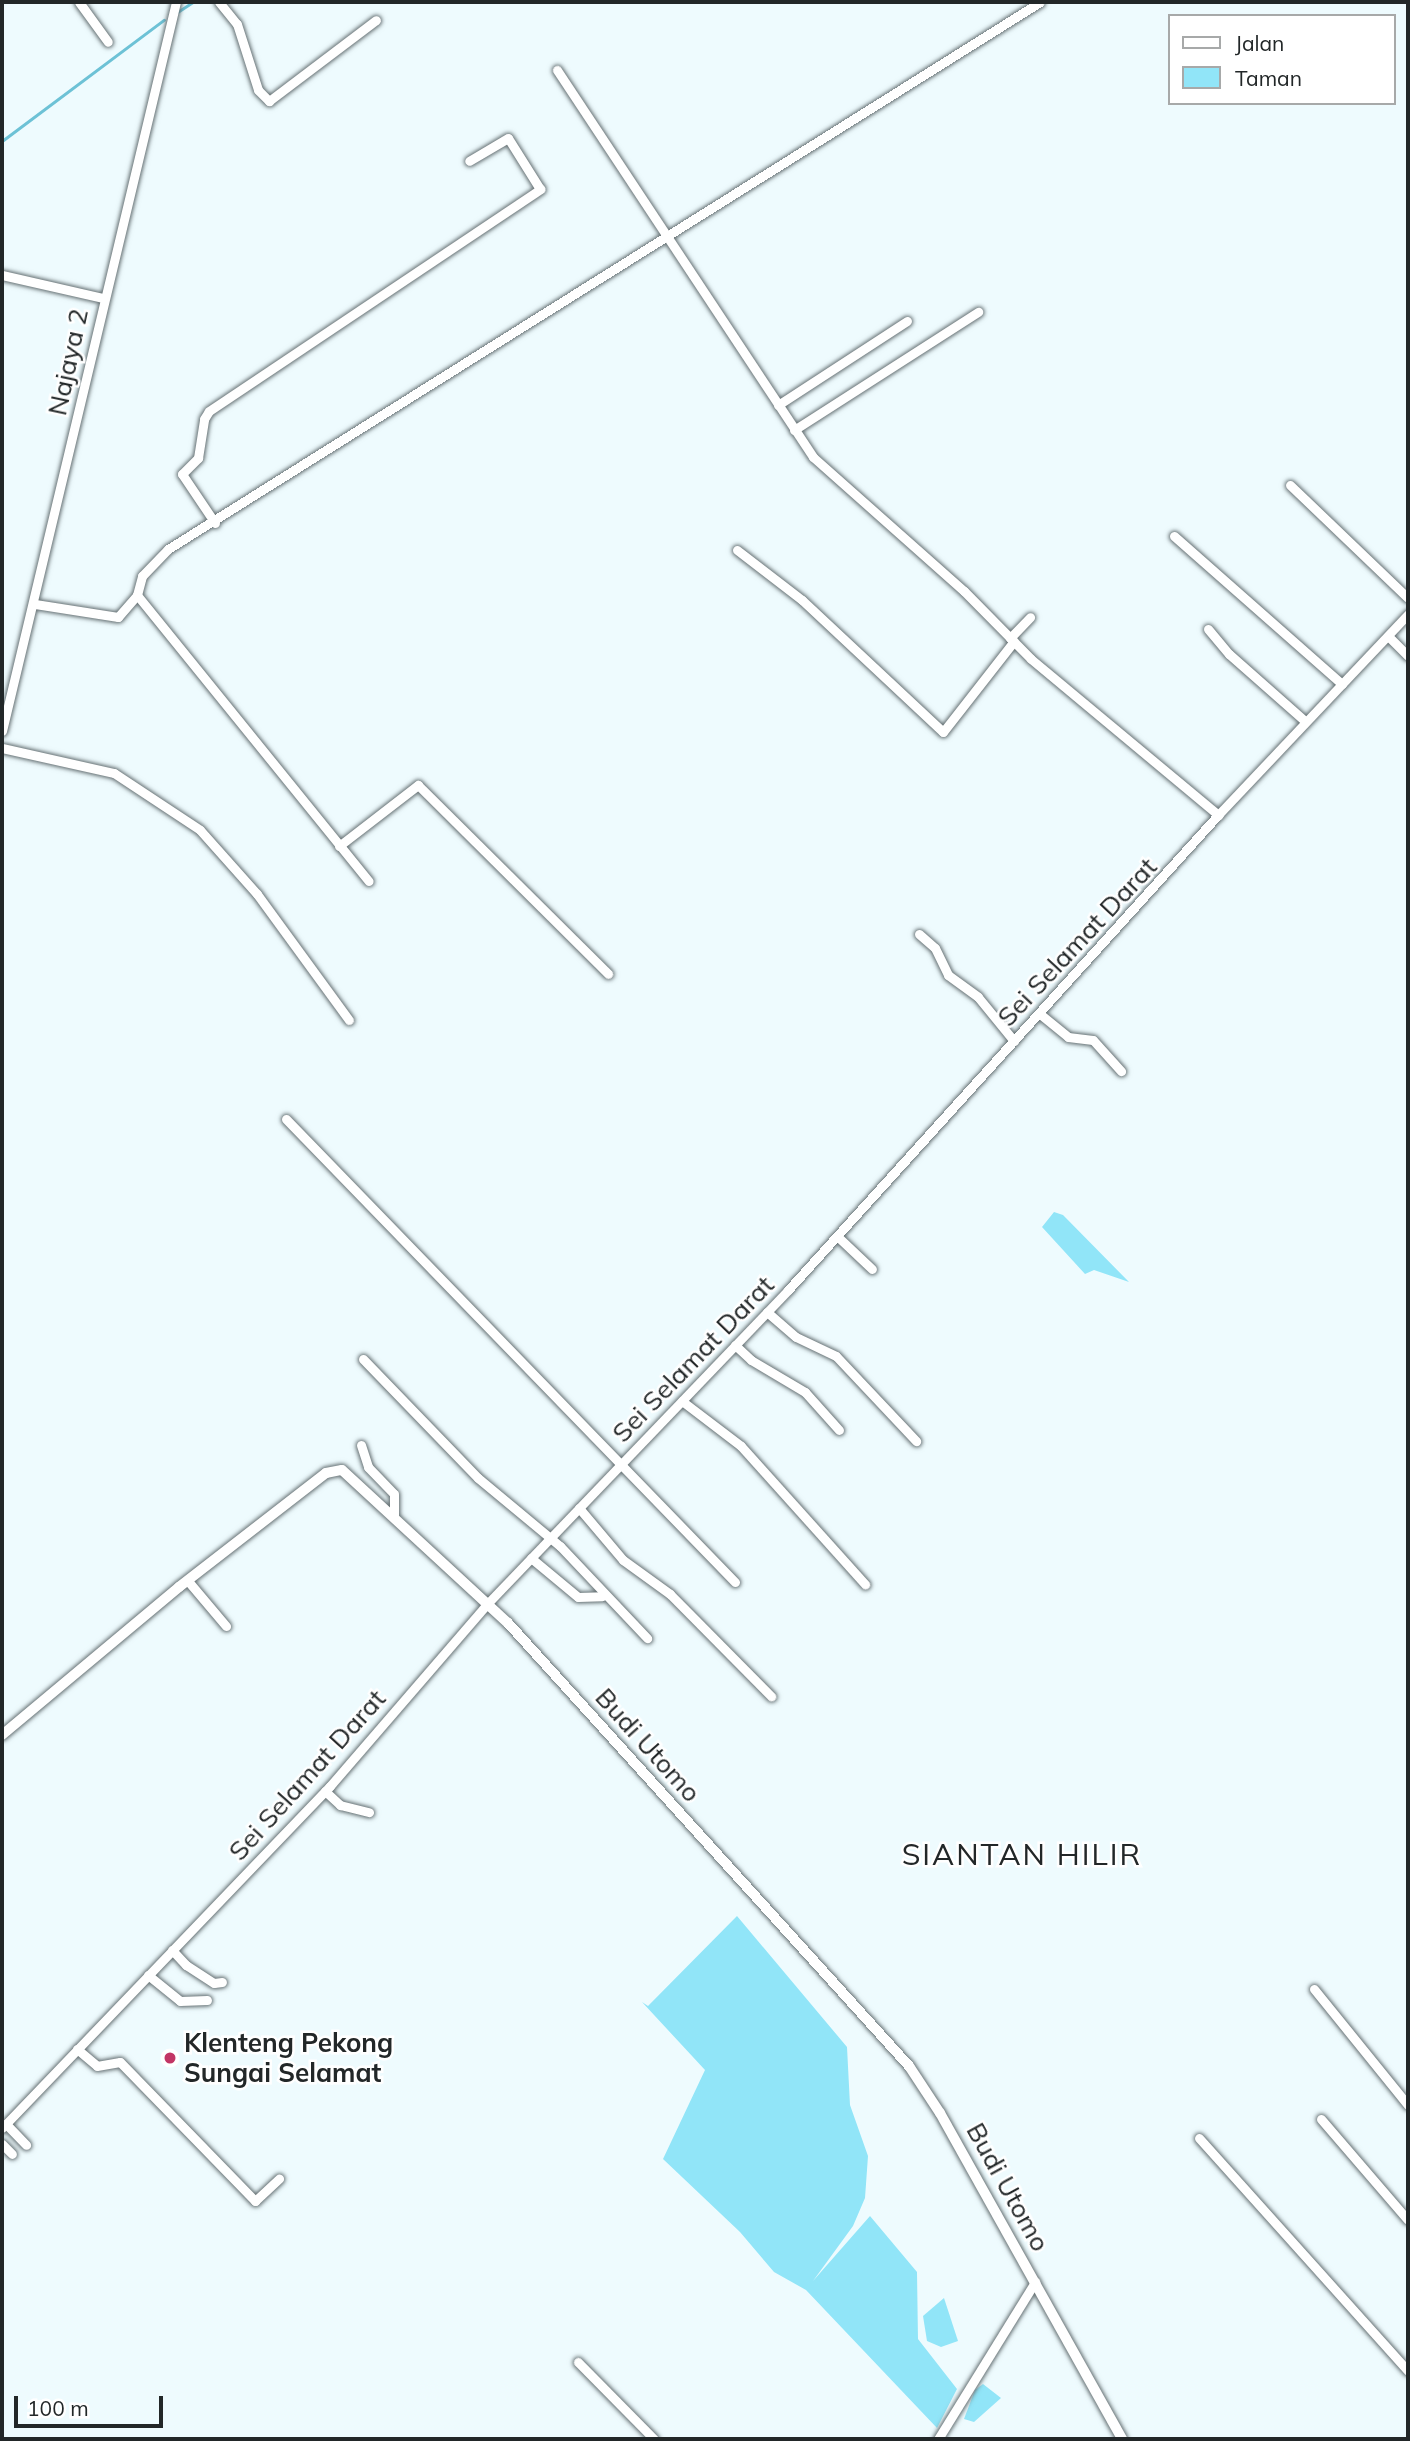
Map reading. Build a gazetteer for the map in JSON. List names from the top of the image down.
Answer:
{
  "streets": {
    "street": ["Najaya 2", "Sei Selamat Darat", "Budi Utomo"]
  },
  "crossings": [
    ["Sei Selamat Darat", "Budi Utomo"]
  ],
  "districts": ["SIANTAN HILIR"],
  "places": ["Klenteng Pekong Sungai Selamat"],
  "legend": ["Jalan", "Taman"],
  "scale_bar": "100 m"
}
